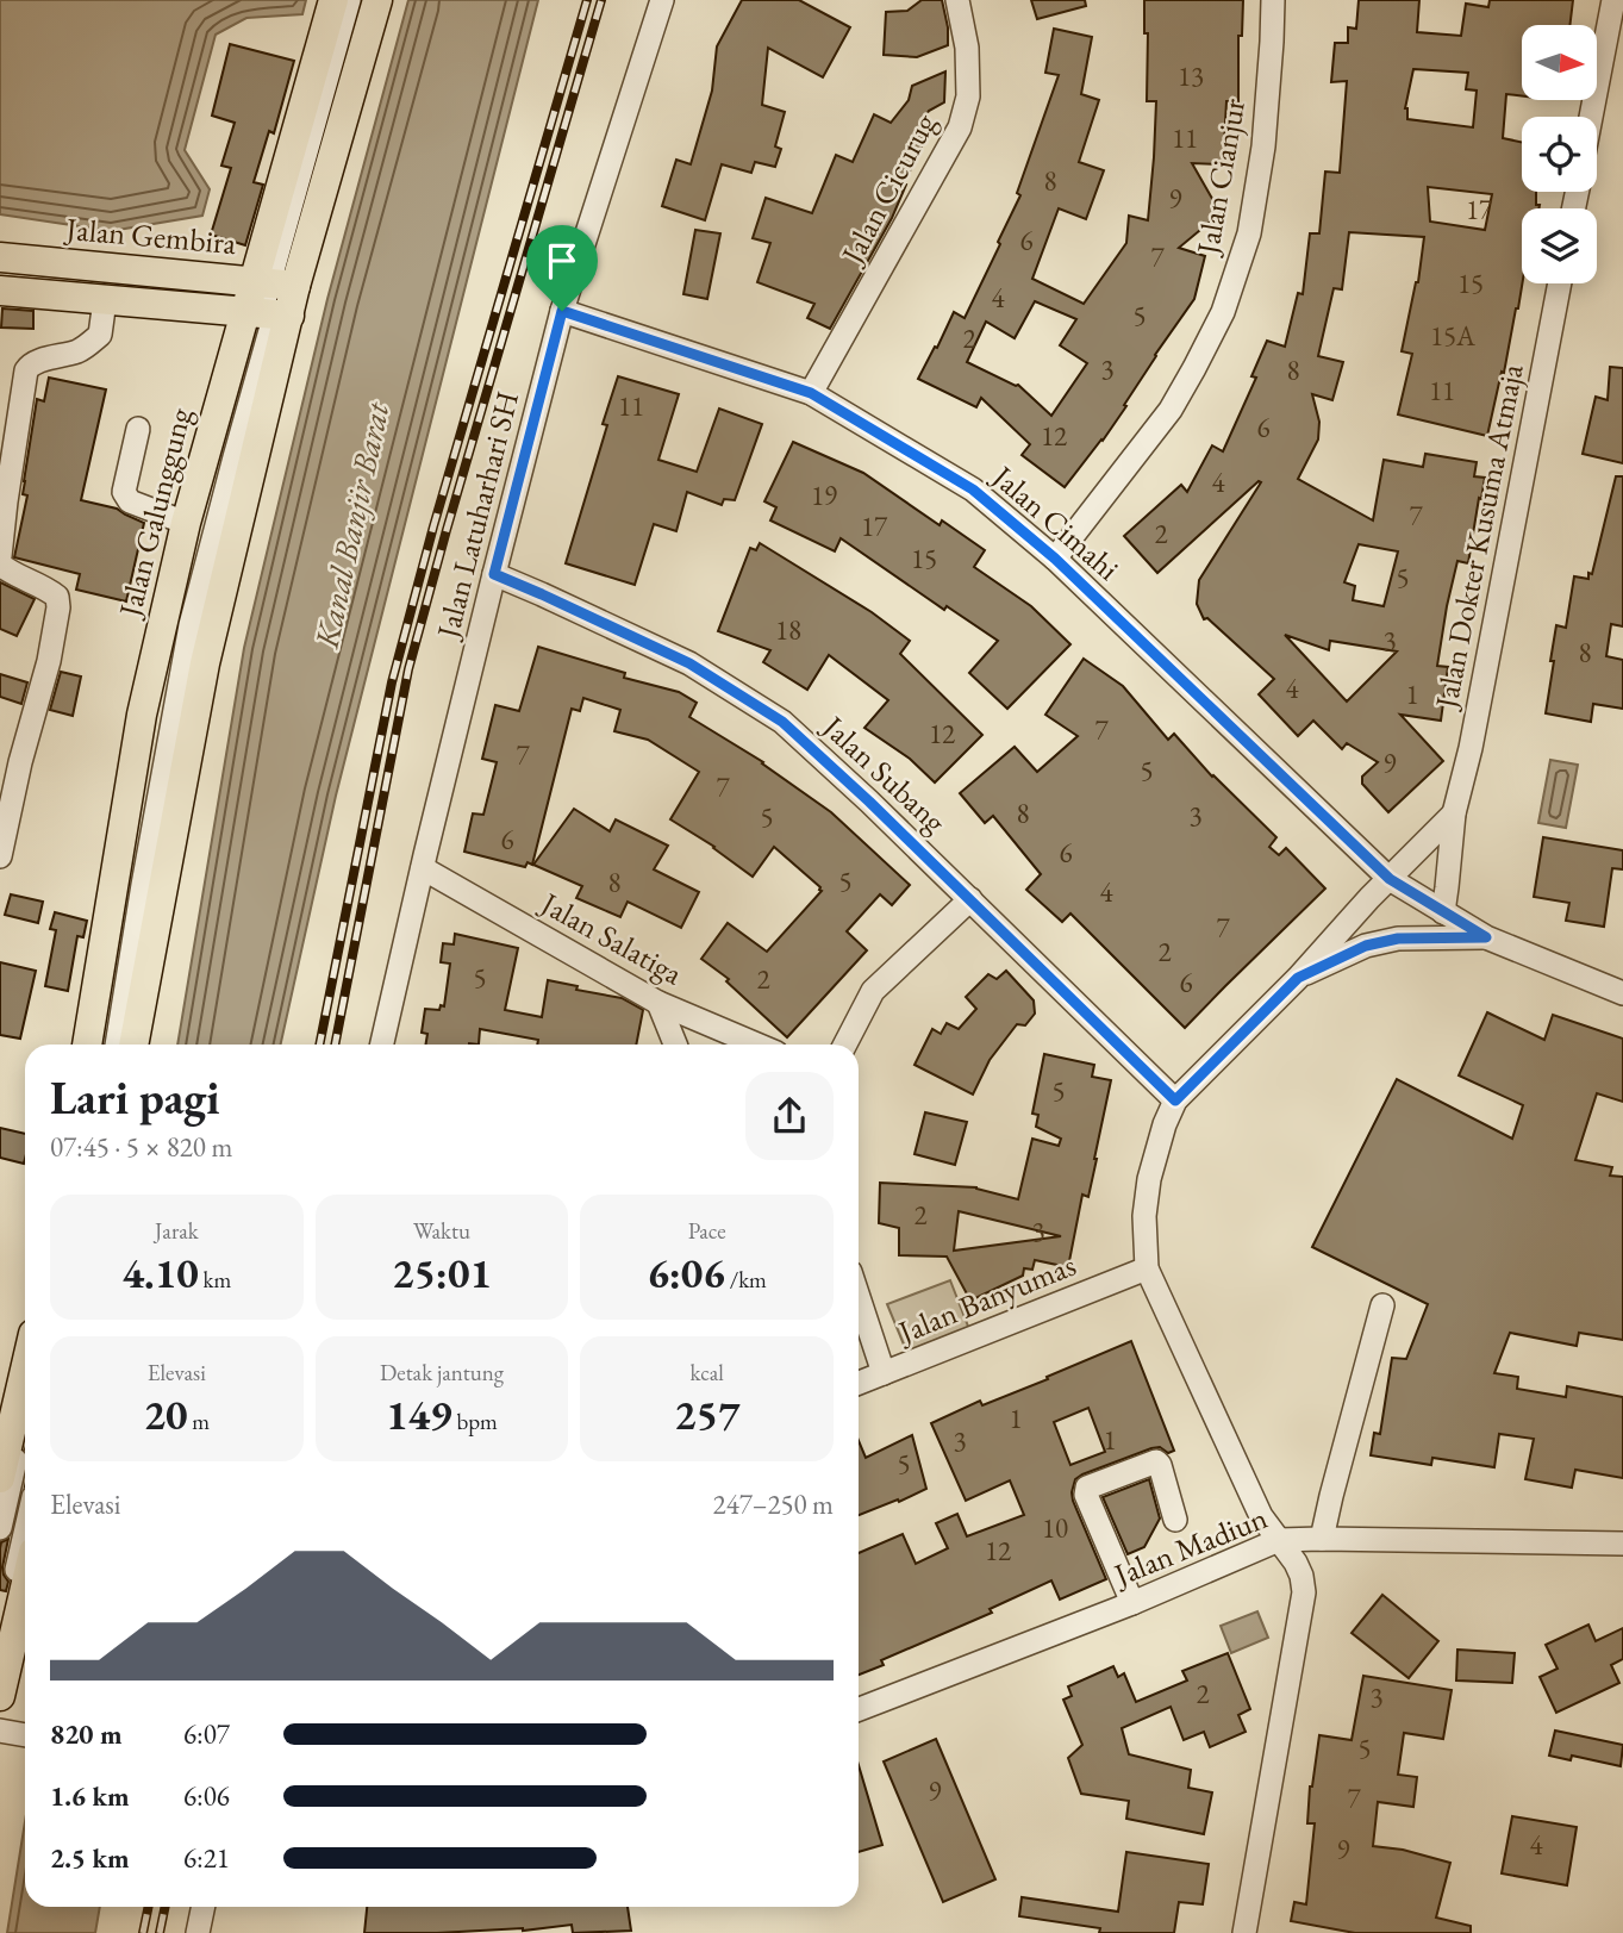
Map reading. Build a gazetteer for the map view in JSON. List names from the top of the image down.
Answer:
{
  "streets": {
    "main road": ["Jalan Gembira", "Jalan Galunggung"],
    "street": [
      "Jalan Cianjur",
      "Jalan Cicurug",
      "Jalan Latuharhari SH",
      "Jalan Cimahi",
      "Jalan Dokter Kusuma Atmaja",
      "Jalan Subang",
      "Jalan Salatiga",
      "Jalan Banyumas",
      "Jalan Madiun"
    ]
  },
  "crossings": [
    ["Jalan Cianjur", "Jalan Cimahi"],
    ["Jalan Cicurug", "Jalan Cimahi"],
    ["Jalan Gembira", "Jalan Galunggung"],
    ["Jalan Latuharhari SH", "Jalan Cimahi"],
    ["Jalan Latuharhari SH", "Jalan Subang"],
    ["Jalan Latuharhari SH", "Jalan Salatiga"],
    ["Jalan Cimahi", "Jalan Dokter Kusuma Atmaja"]
  ],
  "water": ["Kanal Banjir Barat"],
  "house_numbers": [
    "13",
    "11",
    "8",
    "9",
    "17",
    "6",
    "7",
    "15",
    "4",
    "5",
    "15A",
    "2",
    "3",
    "8",
    "11",
    "11",
    "6",
    "12",
    "4",
    "19",
    "7",
    "17",
    "2",
    "15",
    "5",
    "18",
    "3",
    "8",
    "4",
    "1",
    "7",
    "12",
    "7",
    "9",
    "5",
    "7",
    "8",
    "3",
    "5",
    "6",
    "6",
    "5",
    "8",
    "4",
    "7",
    "2",
    "5",
    "2",
    "6",
    "5",
    "2",
    "3",
    "1",
    "1",
    "3",
    "5",
    "10",
    "12",
    "2",
    "3",
    "5",
    "9",
    "7",
    "4",
    "9"
  ],
  "north": "right",
  "page": {
    "heading": ["Lari pagi", "07:45 · 5 × 820 m"],
    "stats": [
      ["Jarak", "4.10 km"],
      ["Waktu", "25:01"],
      ["Pace", "6:06 /km"],
      ["Elevasi", "20 m"],
      ["Detak jantung", "149 bpm"],
      ["kcal", "257"]
    ],
    "chart": ["Elevasi", "247–250 m"],
    "list": [
      {
        "name": "820 m",
        "note": "6:07"
      },
      {
        "name": "1.6 km",
        "note": "6:06"
      },
      {
        "name": "2.5 km",
        "note": "6:21"
      }
    ]
  }
}
